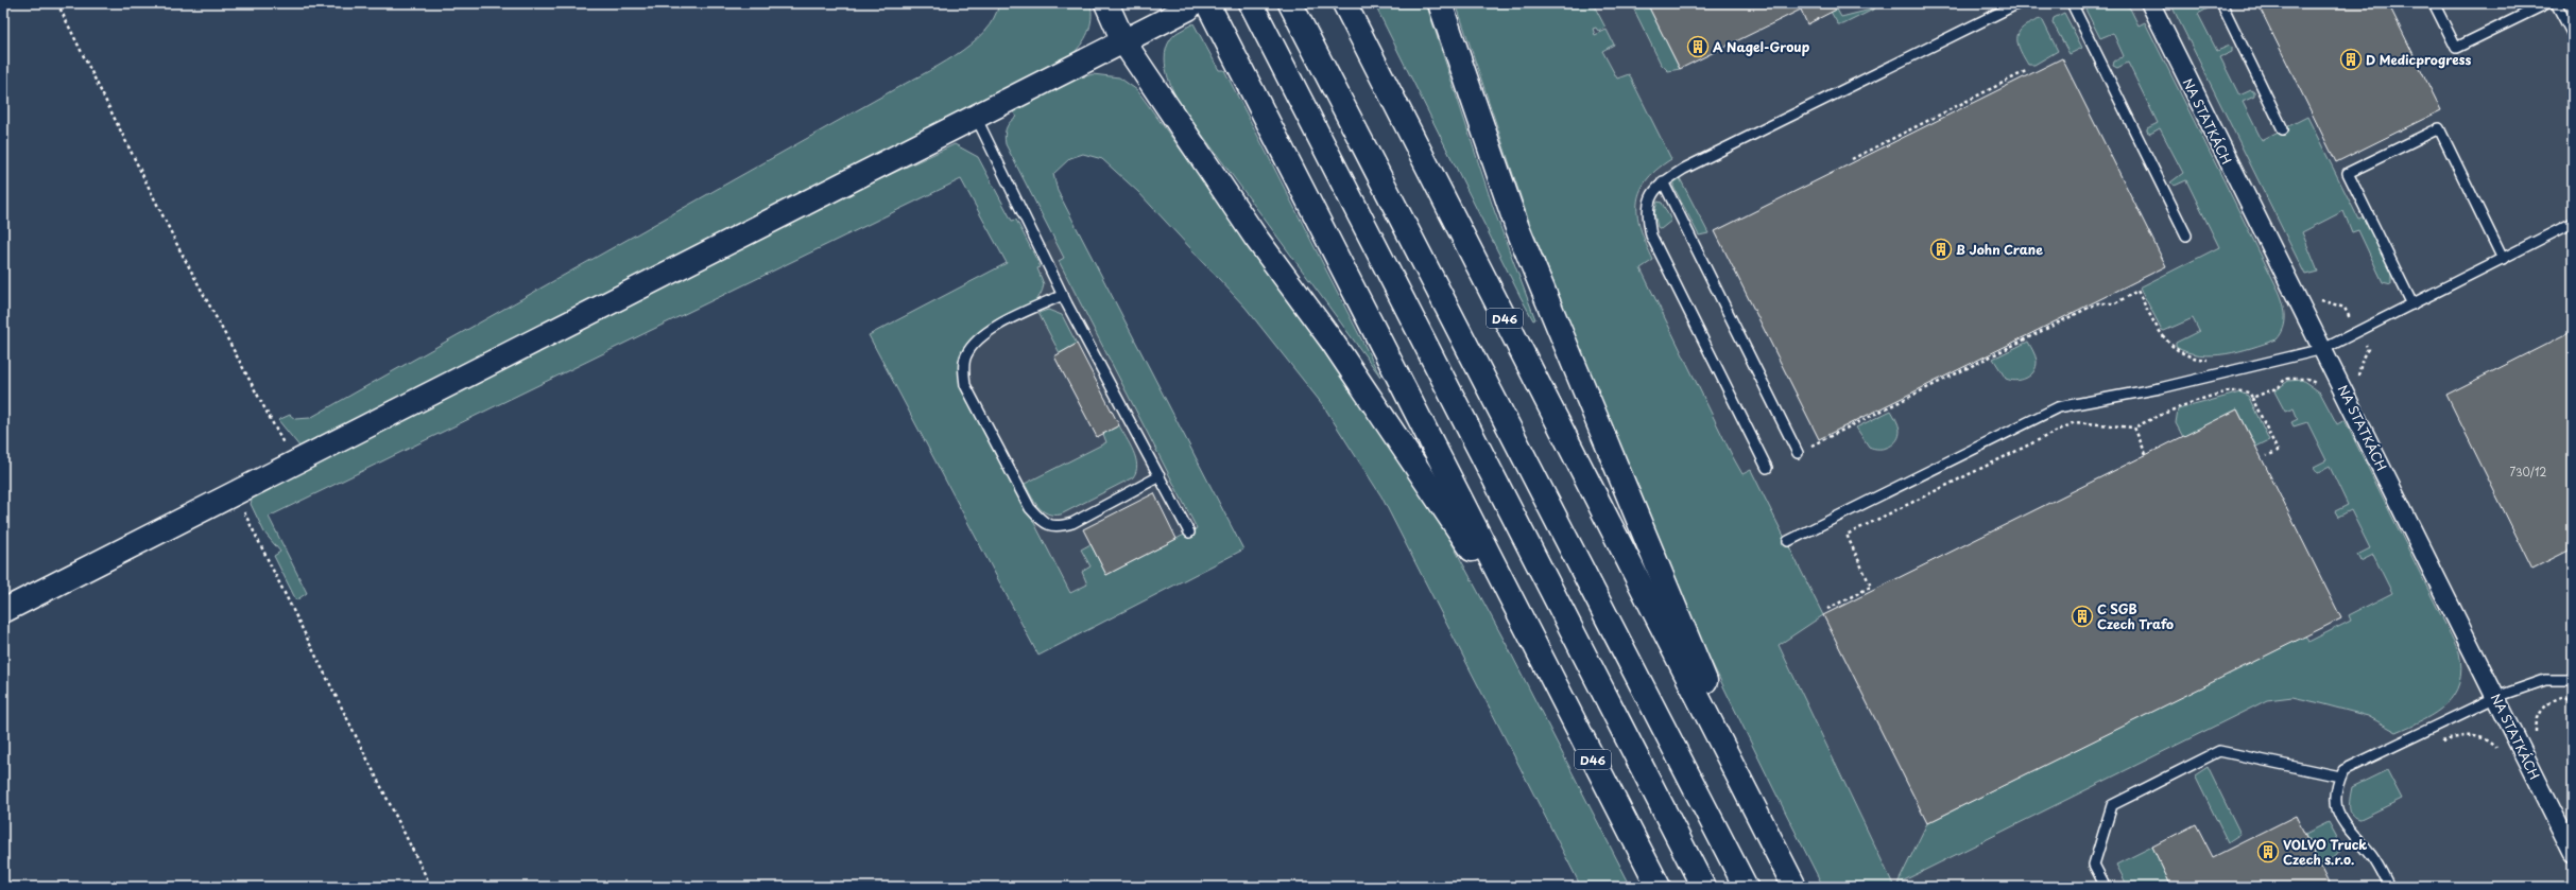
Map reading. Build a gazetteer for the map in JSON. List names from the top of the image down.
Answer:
{
  "streets": {
    "main road": ["D46"],
    "street": ["NA STATKÁCH"]
  },
  "places": {
    "building": [
      "A Nagel-Group",
      "D Medicprogress",
      "B John Crane",
      "C SGB Czech Trafo",
      "VOLVO Truck Czech s.r.o."
    ]
  },
  "house_numbers": ["730/12"]
}
